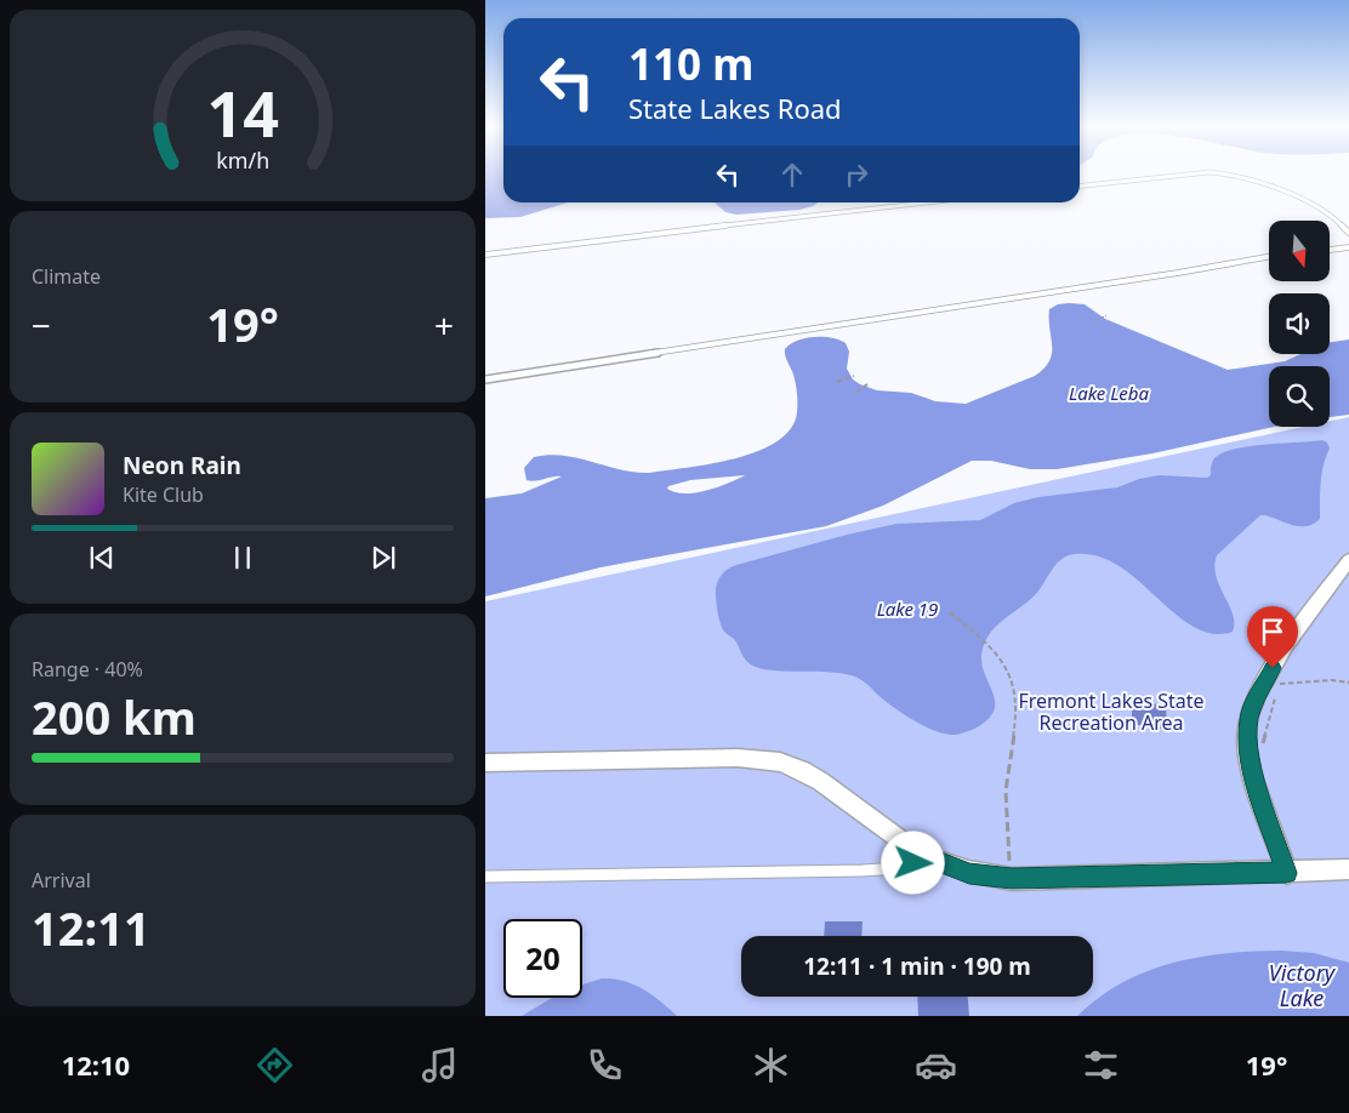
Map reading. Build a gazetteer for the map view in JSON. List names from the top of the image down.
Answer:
{
  "water": ["Lake Leba", "Lake 19", "Victory Lake"],
  "parks": ["Fremont Lakes State Recreation Area"],
  "north": "bottom",
  "page": {
    "turn": ["110 m", "State Lakes Road"],
    "tile": [
      "Climate",
      ["Range · 40%", "200 km"],
      ["Arrival", "12:11"]
    ],
    "heat": ["−", "19°", "+"],
    "song": ["Neon Rain", "Kite Club"],
    "limit": "20",
    "trip": "12:11 · 1 min · 190 m",
    "tabs": ["12:10", "19°"],
    "gauge": ["14", "km/h"]
  }
}
